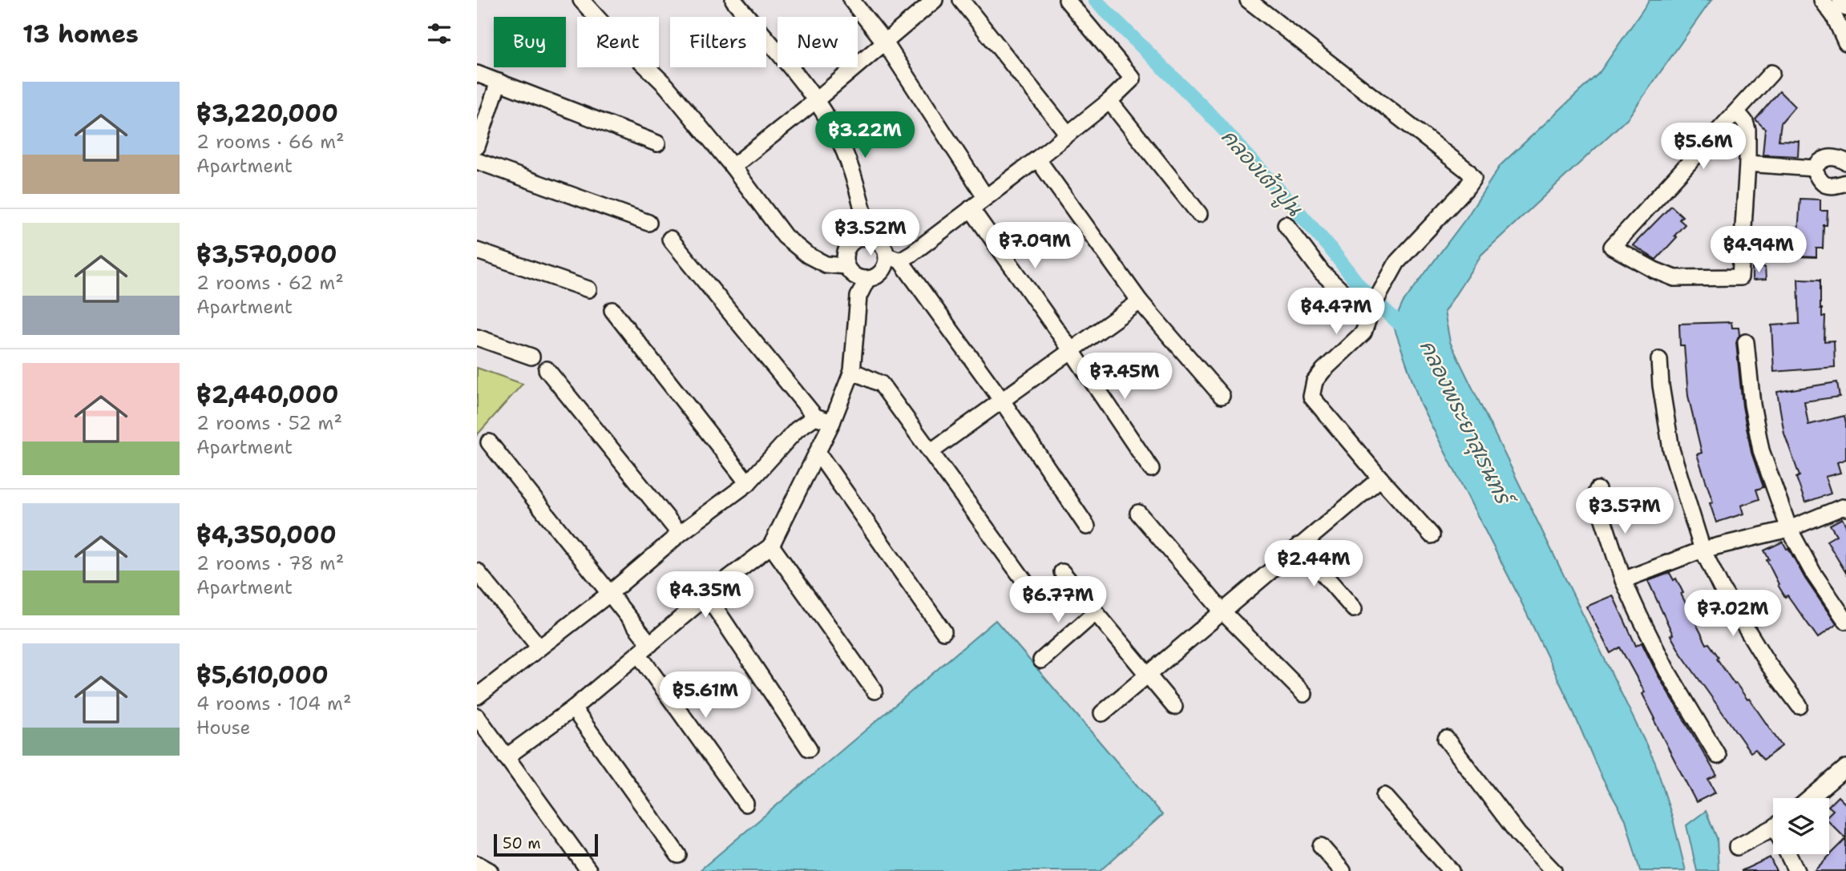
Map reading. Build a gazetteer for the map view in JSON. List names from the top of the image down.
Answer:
{
  "water": ["คลองเต้าปูน", "คลองพระยาสุเรนทร์"],
  "scale_bar": "50 m",
  "page": {
    "heading": "13 homes",
    "chip": [
      "Buy",
      "Rent",
      "Filters",
      "New"
    ],
    "list": [
      {
        "name": "฿3,220,000",
        "note": "2 rooms · 66 m² · Apartment"
      },
      {
        "name": "฿3,570,000",
        "note": "2 rooms · 62 m² · Apartment"
      },
      {
        "name": "฿2,440,000",
        "note": "2 rooms · 52 m² · Apartment"
      },
      {
        "name": "฿4,350,000",
        "note": "2 rooms · 78 m² · Apartment"
      },
      {
        "name": "฿5,610,000",
        "note": "4 rooms · 104 m² · House"
      }
    ],
    "price": [
      "฿3.22M",
      "฿5.6M",
      "฿3.52M",
      "฿7.09M",
      "฿4.94M",
      "฿4.47M",
      "฿7.45M",
      "฿3.57M",
      "฿2.44M",
      "฿4.35M",
      "฿6.77M",
      "฿7.02M",
      "฿5.61M"
    ],
    "scale": "50 m"
  }
}
